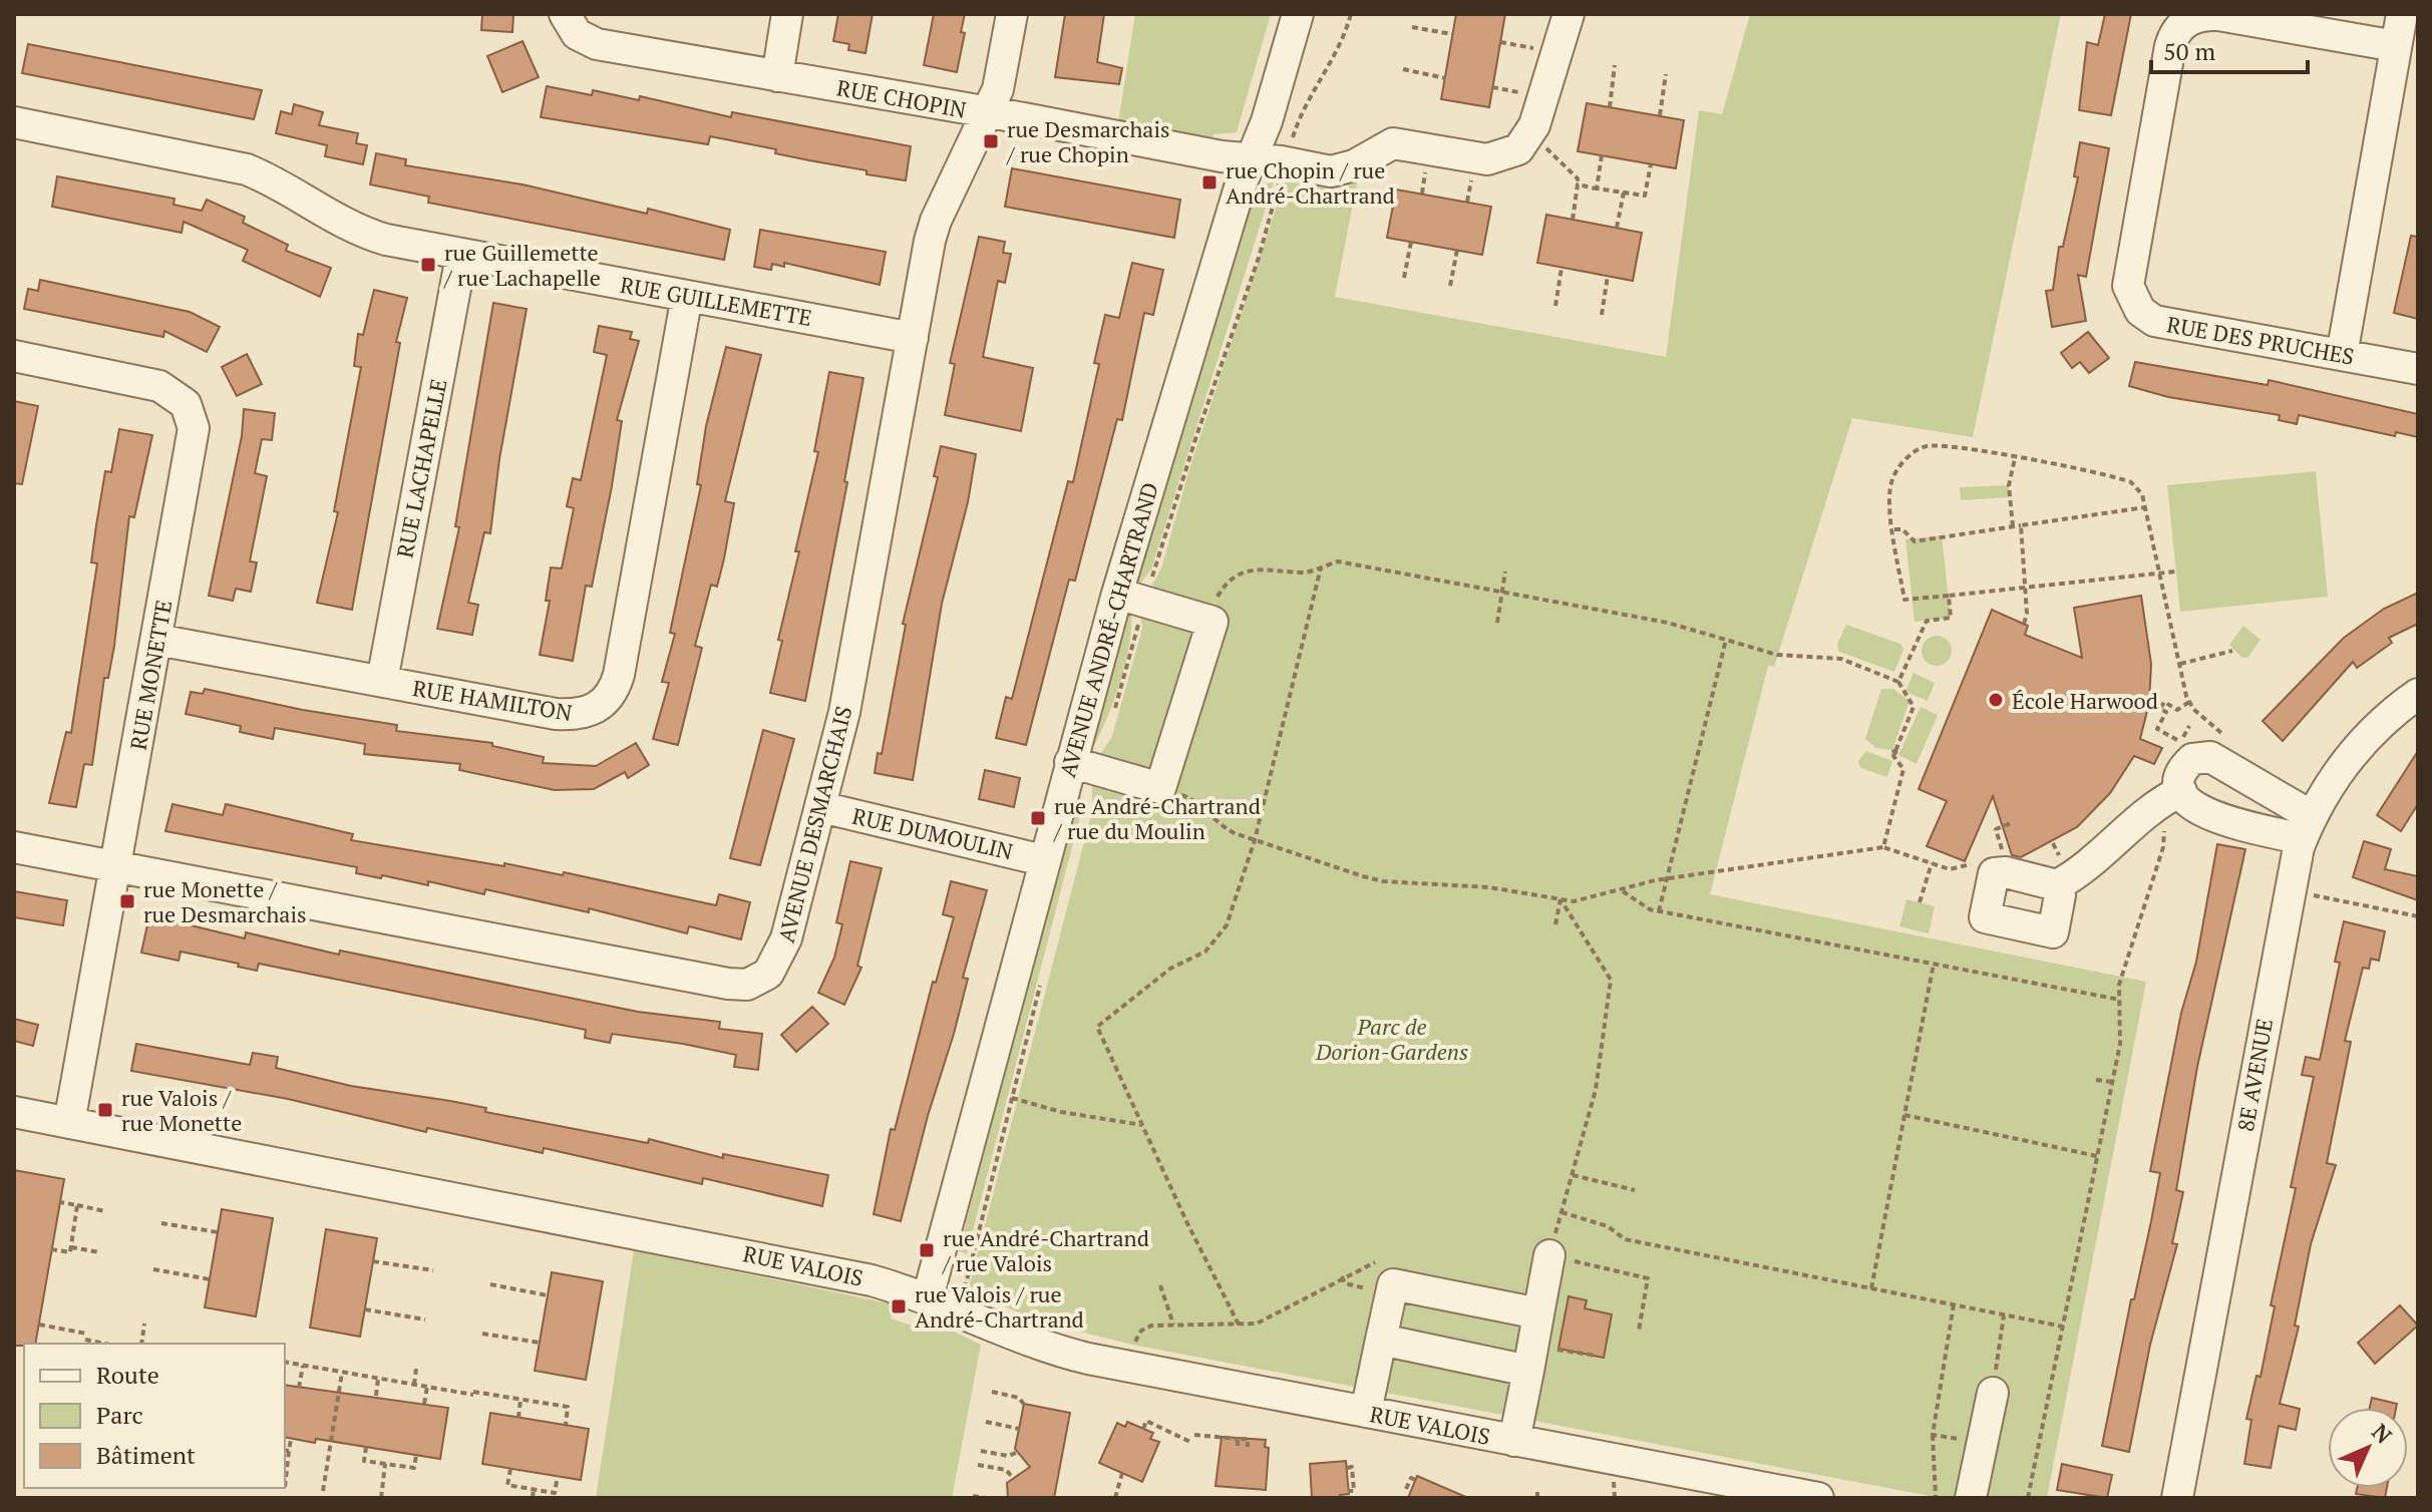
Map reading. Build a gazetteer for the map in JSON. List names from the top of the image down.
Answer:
{
  "streets": {
    "street": [
      "RUE CHOPIN",
      "RUE GUILLEMETTE",
      "RUE DES PRUCHES",
      "RUE LACHAPELLE",
      "AVENUE ANDRÉ-CHARTRAND",
      "RUE MONETTE",
      "RUE HAMILTON",
      "AVENUE DESMARCHAIS",
      "RUE DUMOULIN",
      "8E AVENUE",
      "RUE VALOIS"
    ]
  },
  "crossings": [
    ["RUE CHOPIN", "AVENUE ANDRÉ-CHARTRAND"],
    ["RUE CHOPIN", "AVENUE DESMARCHAIS"],
    ["RUE GUILLEMETTE", "RUE LACHAPELLE"],
    ["RUE GUILLEMETTE", "RUE HAMILTON"],
    ["RUE GUILLEMETTE", "AVENUE DESMARCHAIS"],
    ["RUE LACHAPELLE", "RUE HAMILTON"],
    ["AVENUE ANDRÉ-CHARTRAND", "RUE DUMOULIN"],
    ["AVENUE ANDRÉ-CHARTRAND", "RUE VALOIS"],
    ["RUE MONETTE", "RUE HAMILTON"],
    ["RUE MONETTE", "AVENUE DESMARCHAIS"],
    ["RUE MONETTE", "RUE VALOIS"],
    ["AVENUE DESMARCHAIS", "RUE DUMOULIN"]
  ],
  "parks": ["Parc de Dorion-Gardens"],
  "places": {
    "transit": [
      "rue Desmarchais / rue Chopin",
      "rue Chopin / rue André-Chartrand",
      "rue Guillemette / rue Lachapelle",
      "rue André-Chartrand / rue du Moulin",
      "rue Monette / rue Desmarchais",
      "rue Valois / rue Monette",
      "rue André-Chartrand / rue Valois",
      "rue Valois / rue André-Chartrand"
    ],
    "other": ["École Harwood"]
  },
  "legend": ["Route", "Parc", "Bâtiment"],
  "scale_bar": "50 m",
  "north": "top right"
}
